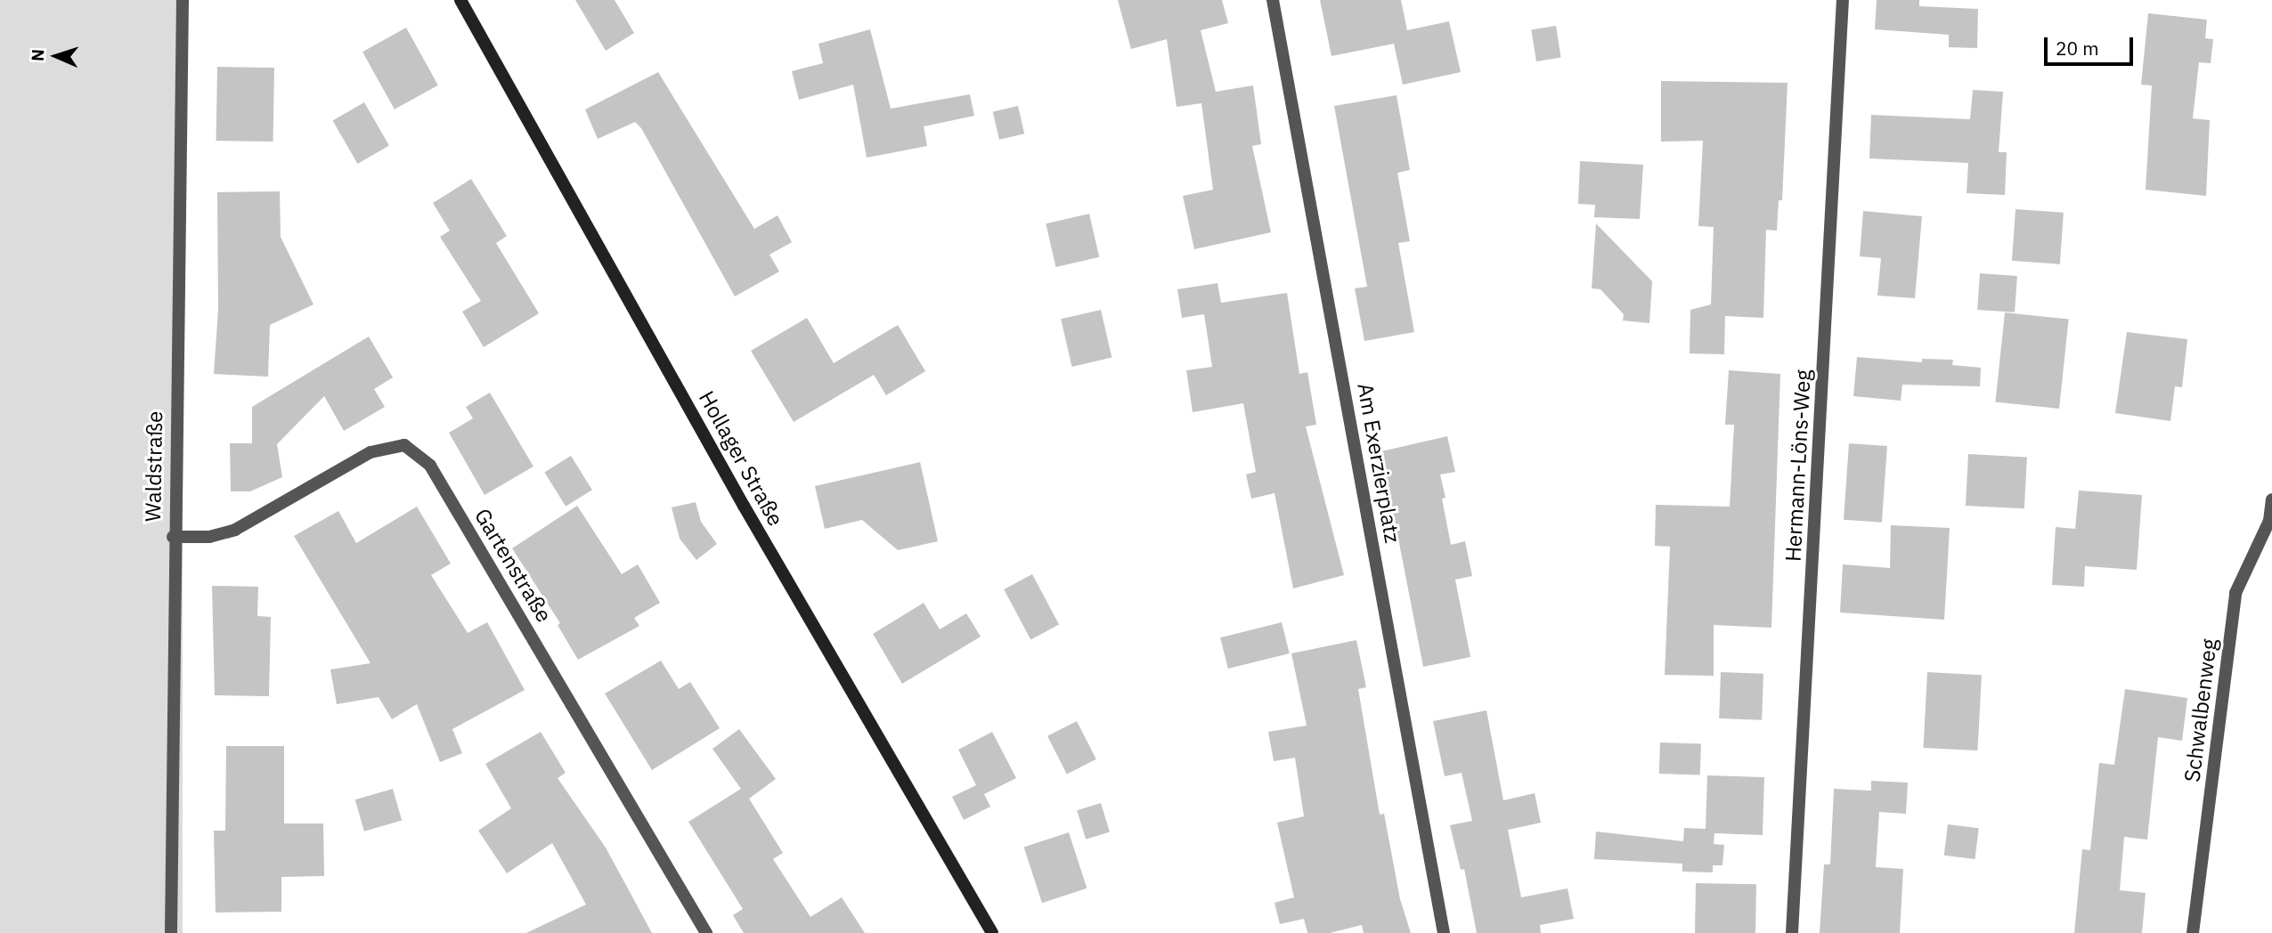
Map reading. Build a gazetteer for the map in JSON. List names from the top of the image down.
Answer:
{
  "streets": {
    "main road": ["Hollager Straße"],
    "street": [
      "Am Exerzierplatz",
      "Hermann-Löns-Weg",
      "Waldstraße",
      "Gartenstraße",
      "Schwalbenweg"
    ]
  },
  "crossings": [
    ["Waldstraße", "Gartenstraße"]
  ],
  "scale_bar": "20 m",
  "north": "left"
}
